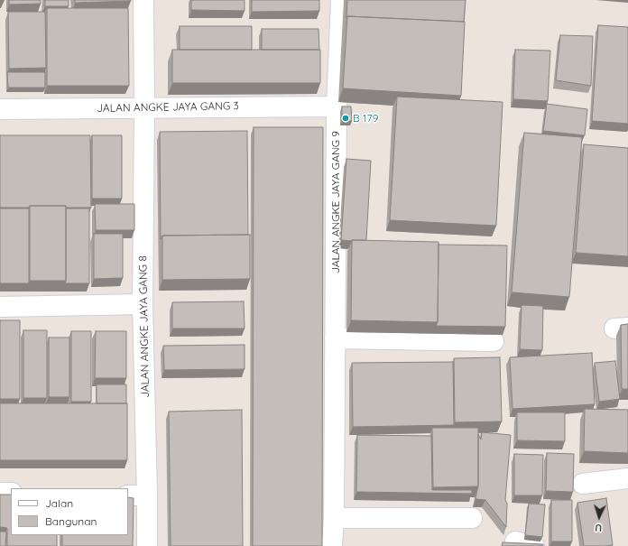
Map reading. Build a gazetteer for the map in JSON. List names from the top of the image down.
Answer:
{
  "streets": {
    "street": ["JALAN ANGKE JAYA GANG 3", "JALAN ANGKE JAYA GANG 9", "JALAN ANGKE JAYA GANG 8"]
  },
  "crossings": [
    ["JALAN ANGKE JAYA GANG 3", "JALAN ANGKE JAYA GANG 9"],
    ["JALAN ANGKE JAYA GANG 3", "JALAN ANGKE JAYA GANG 8"]
  ],
  "places": ["B 179"],
  "legend": ["Jalan", "Bangunan"],
  "north": "bottom"
}
